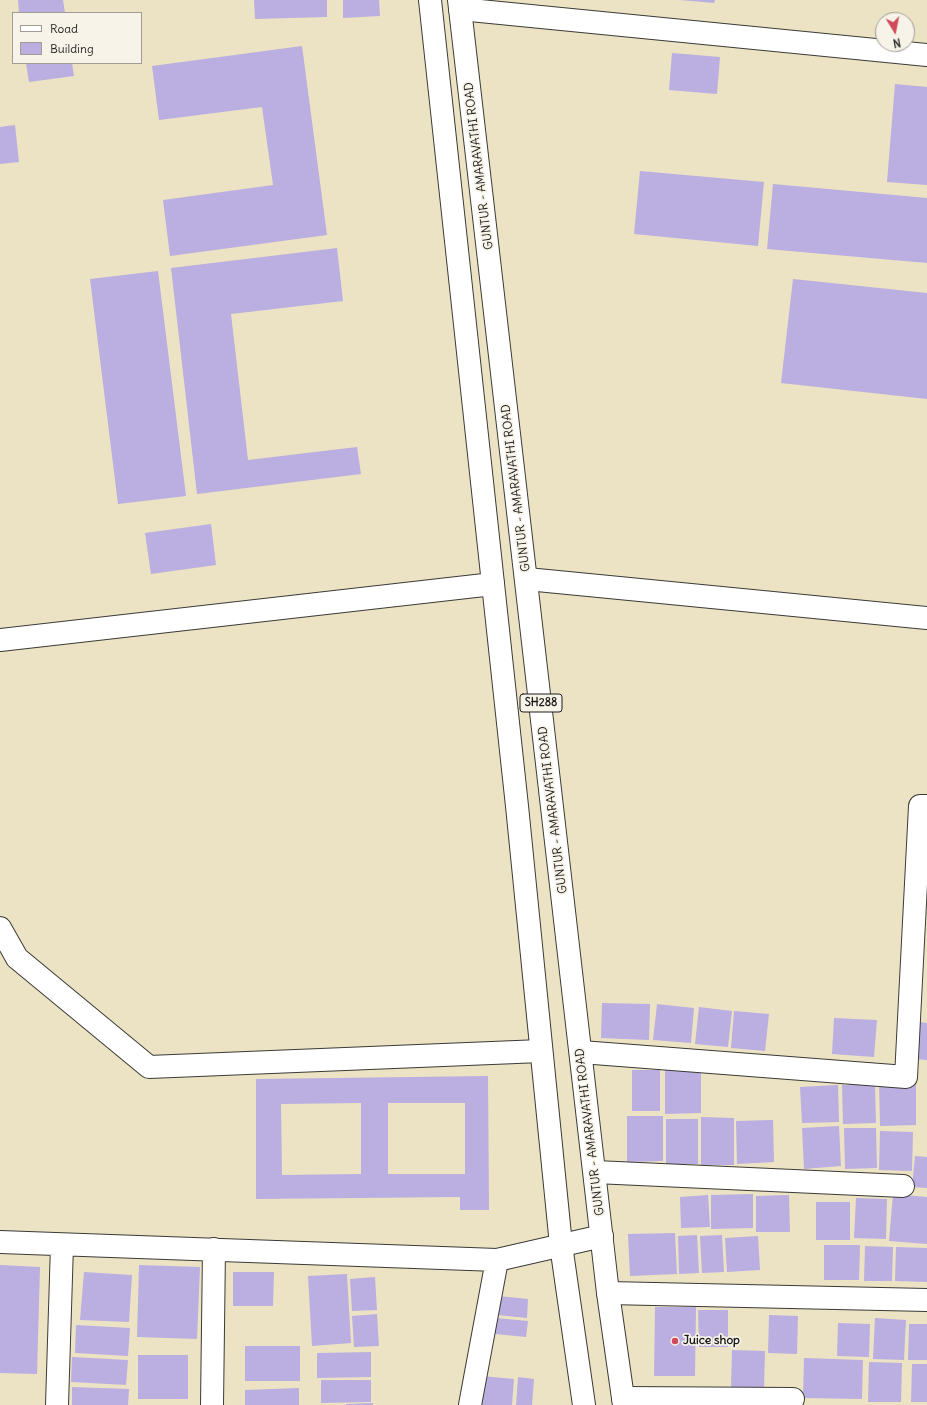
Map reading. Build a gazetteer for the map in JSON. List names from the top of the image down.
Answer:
{
  "streets": {
    "street": ["GUNTUR - AMARAVATHI ROAD", "SH288"]
  },
  "places": ["Juice shop"],
  "legend": ["Road", "Building"],
  "north": "bottom"
}
